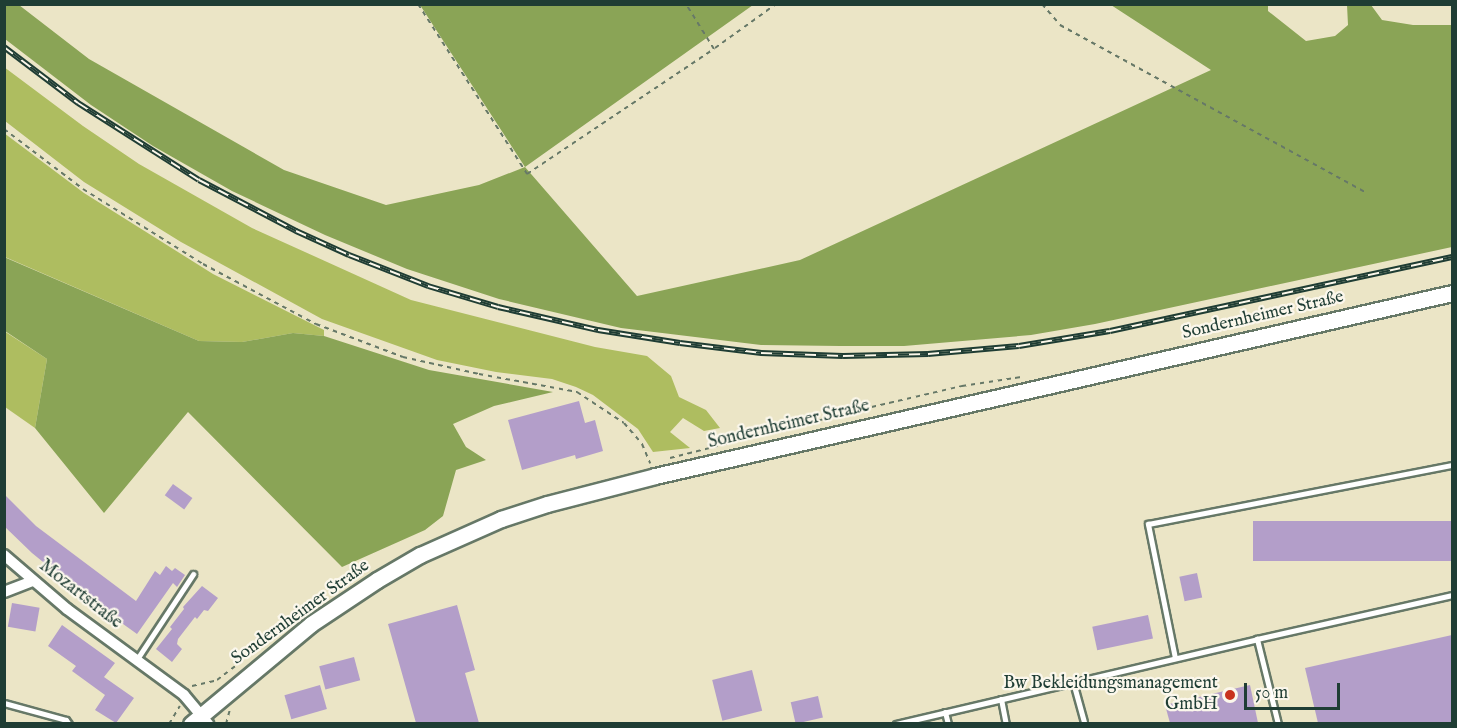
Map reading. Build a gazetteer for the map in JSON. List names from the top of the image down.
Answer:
{
  "streets": {
    "main road": ["Sondernheimer Straße"],
    "street": ["Mozartstraße"]
  },
  "crossings": [
    ["Sondernheimer Straße", "Mozartstraße"]
  ],
  "places": ["Bw Bekleidungsmanagement GmbH"],
  "scale_bar": "50 m"
}
